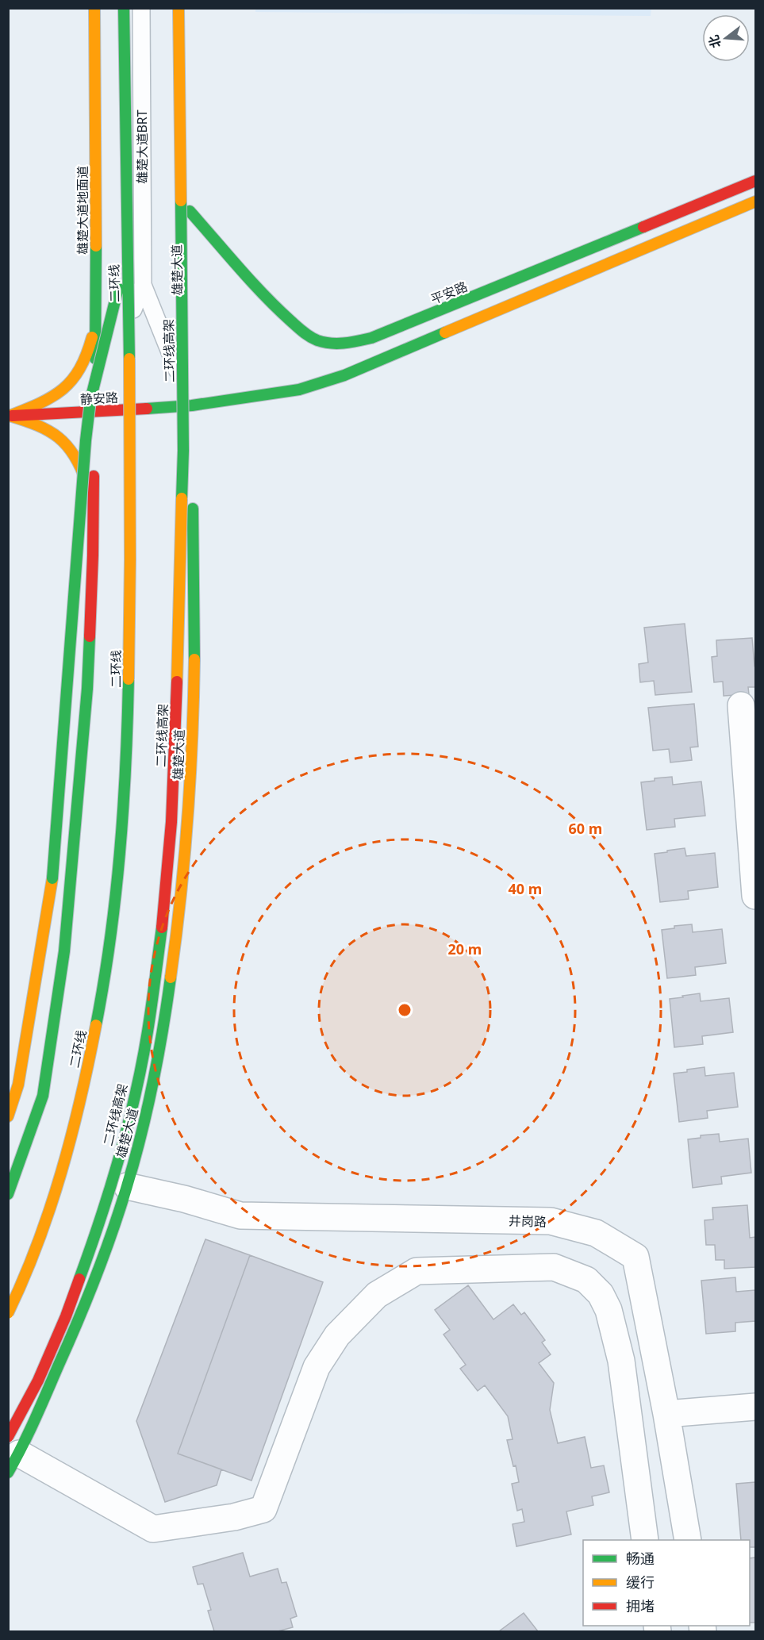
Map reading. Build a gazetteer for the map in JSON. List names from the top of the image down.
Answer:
{
  "streets": {
    "main road": [
      "雄楚大道地面道",
      "雄楚大道",
      "二环线",
      "平安路",
      "二环线高架",
      "静安路"
    ],
    "street": ["井岗路"],
    "lane": ["雄楚大道BRT"]
  },
  "crossings": [
    ["雄楚大道地面道", "静安路"],
    ["雄楚大道", "平安路"],
    ["雄楚大道", "二环线高架"],
    ["雄楚大道", "静安路"],
    ["雄楚大道", "井岗路"]
  ],
  "legend": ["畅通", "缓行", "拥堵"],
  "north": "left",
  "rings": ["60 m", "40 m", "20 m"]
}
